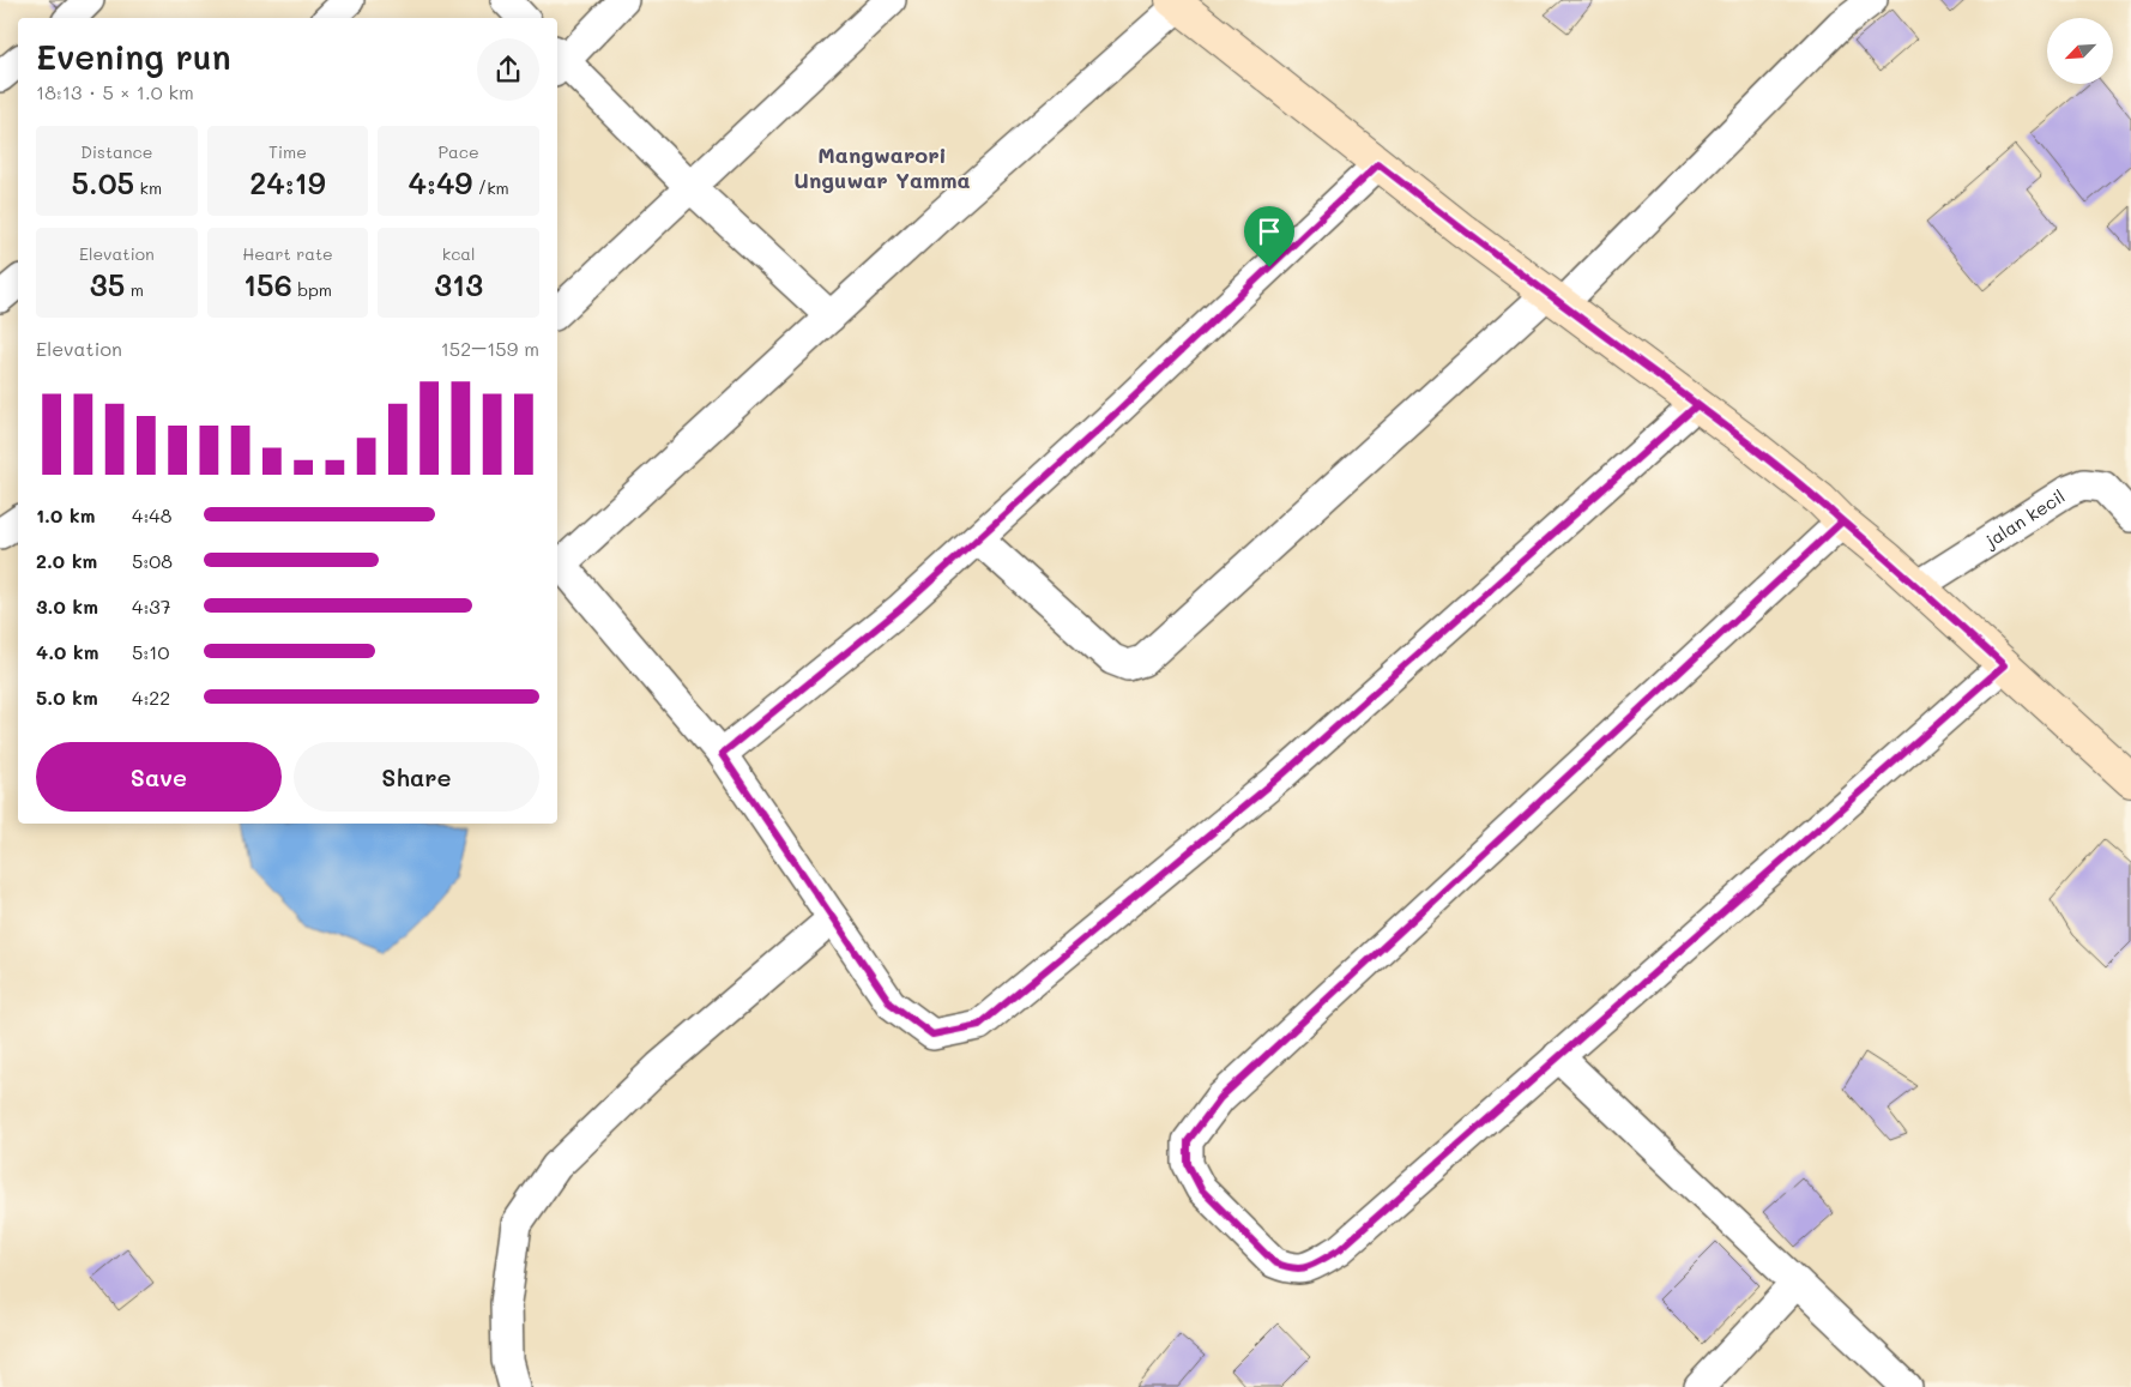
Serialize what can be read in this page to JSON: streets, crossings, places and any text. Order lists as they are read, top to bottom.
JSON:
{
  "streets": {
    "street": ["jalan kecil"]
  },
  "districts": ["Mangwarori Unguwar Yamma"],
  "north": "bottom left",
  "page": {
    "heading": ["Evening run", "18:13 · 5 × 1.0 km"],
    "stats": [
      ["Distance", "5.05 km"],
      ["Time", "24:19"],
      ["Pace", "4:49 /km"],
      ["Elevation", "35 m"],
      ["Heart rate", "156 bpm"],
      ["kcal", "313"]
    ],
    "chart": ["Elevation", "152–159 m"],
    "list": [
      {
        "name": "1.0 km",
        "note": "4:48"
      },
      {
        "name": "2.0 km",
        "note": "5:08"
      },
      {
        "name": "3.0 km",
        "note": "4:37"
      },
      {
        "name": "4.0 km",
        "note": "5:10"
      },
      {
        "name": "5.0 km",
        "note": "4:22"
      }
    ],
    "buttons": ["Save", "Share"]
  }
}
